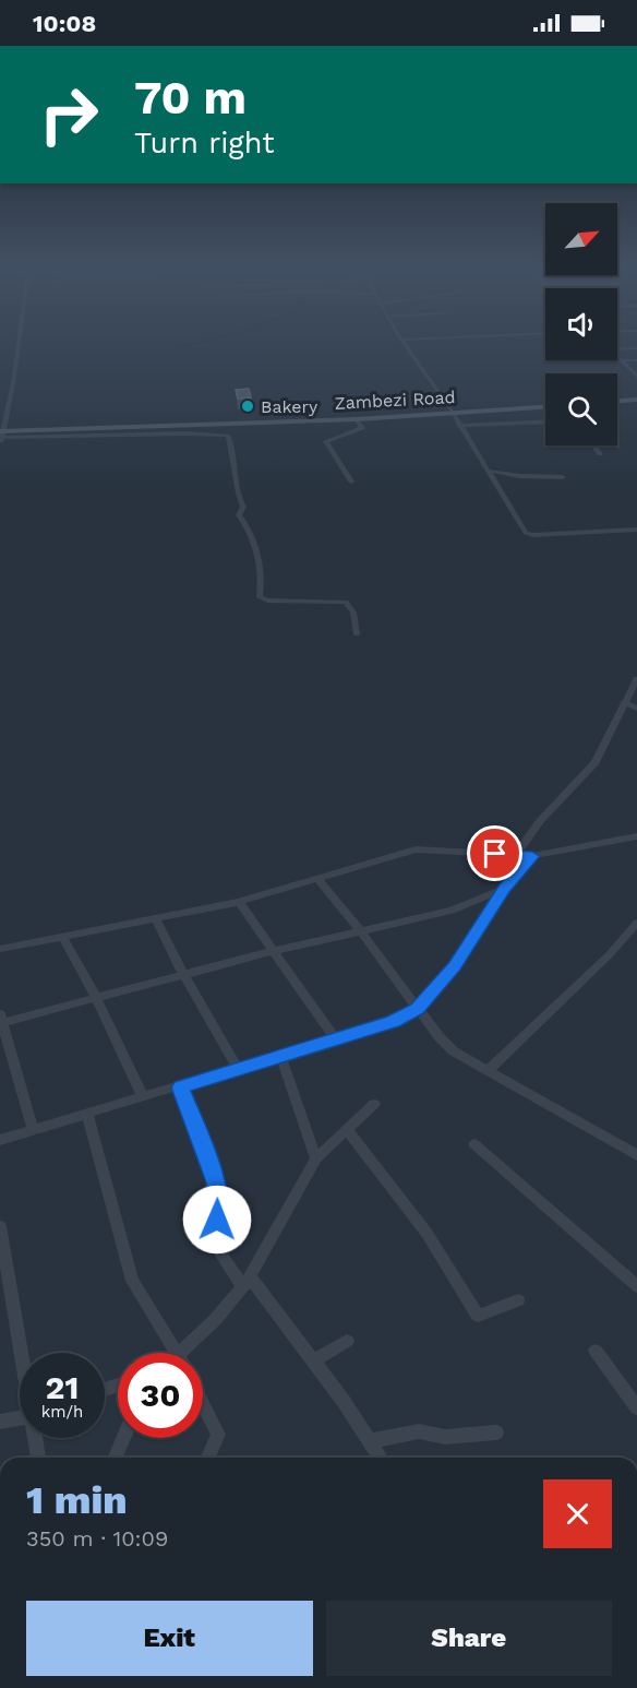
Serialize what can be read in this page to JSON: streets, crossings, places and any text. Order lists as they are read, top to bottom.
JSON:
{
  "streets": {
    "main road": ["Zambezi Road"]
  },
  "places": ["Bakery"],
  "north": "top right",
  "page": {
    "status": "10:08",
    "turn": ["70 m", "Turn right"],
    "speed": "21 km/h",
    "limit": "30",
    "heading": ["1 min", "350 m · 10:09"],
    "buttons": ["Exit", "Share"]
  }
}
